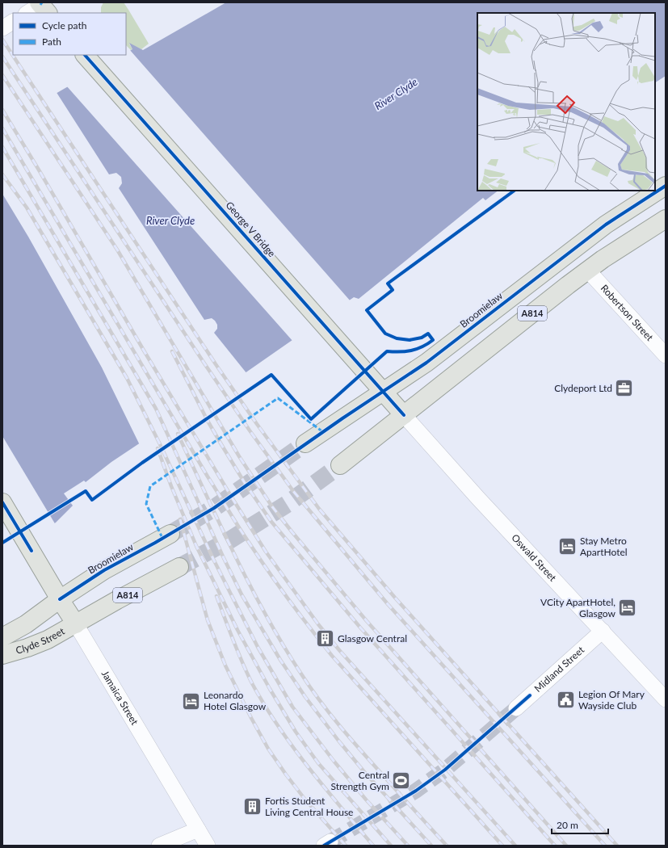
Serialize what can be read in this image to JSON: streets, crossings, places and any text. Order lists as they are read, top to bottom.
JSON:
{
  "streets": {
    "main road": [
      "George V Bridge",
      "Broomielaw",
      "A814",
      "Clyde Street",
      "Jamaica Street"
    ],
    "street": ["Robertson Street", "Oswald Street", "Midland Street"]
  },
  "crossings": [
    ["George V Bridge", "Broomielaw"],
    ["George V Bridge", "A814"],
    ["George V Bridge", "Oswald Street"],
    ["Broomielaw", "Clyde Street"],
    ["Broomielaw", "Jamaica Street"],
    ["Robertson Street", "A814"],
    ["A814", "Oswald Street"],
    ["A814", "Clyde Street"],
    ["A814", "Jamaica Street"],
    ["Oswald Street", "Midland Street"],
    ["Clyde Street", "Jamaica Street"]
  ],
  "water": ["River Clyde"],
  "places": {
    "office": ["Clydeport Ltd"],
    "hotel": ["Stay Metro ApartHotel", "VCity ApartHotel, Glasgow", "Leonardo Hotel Glasgow"],
    "building": ["Glasgow Central", "Fortis Student Living Central House"],
    "public building": ["Legion Of Mary Wayside Club"],
    "sports": ["Central Strength Gym"]
  },
  "legend": ["Cycle path", "Path"],
  "scale_bar": "20 m"
}
